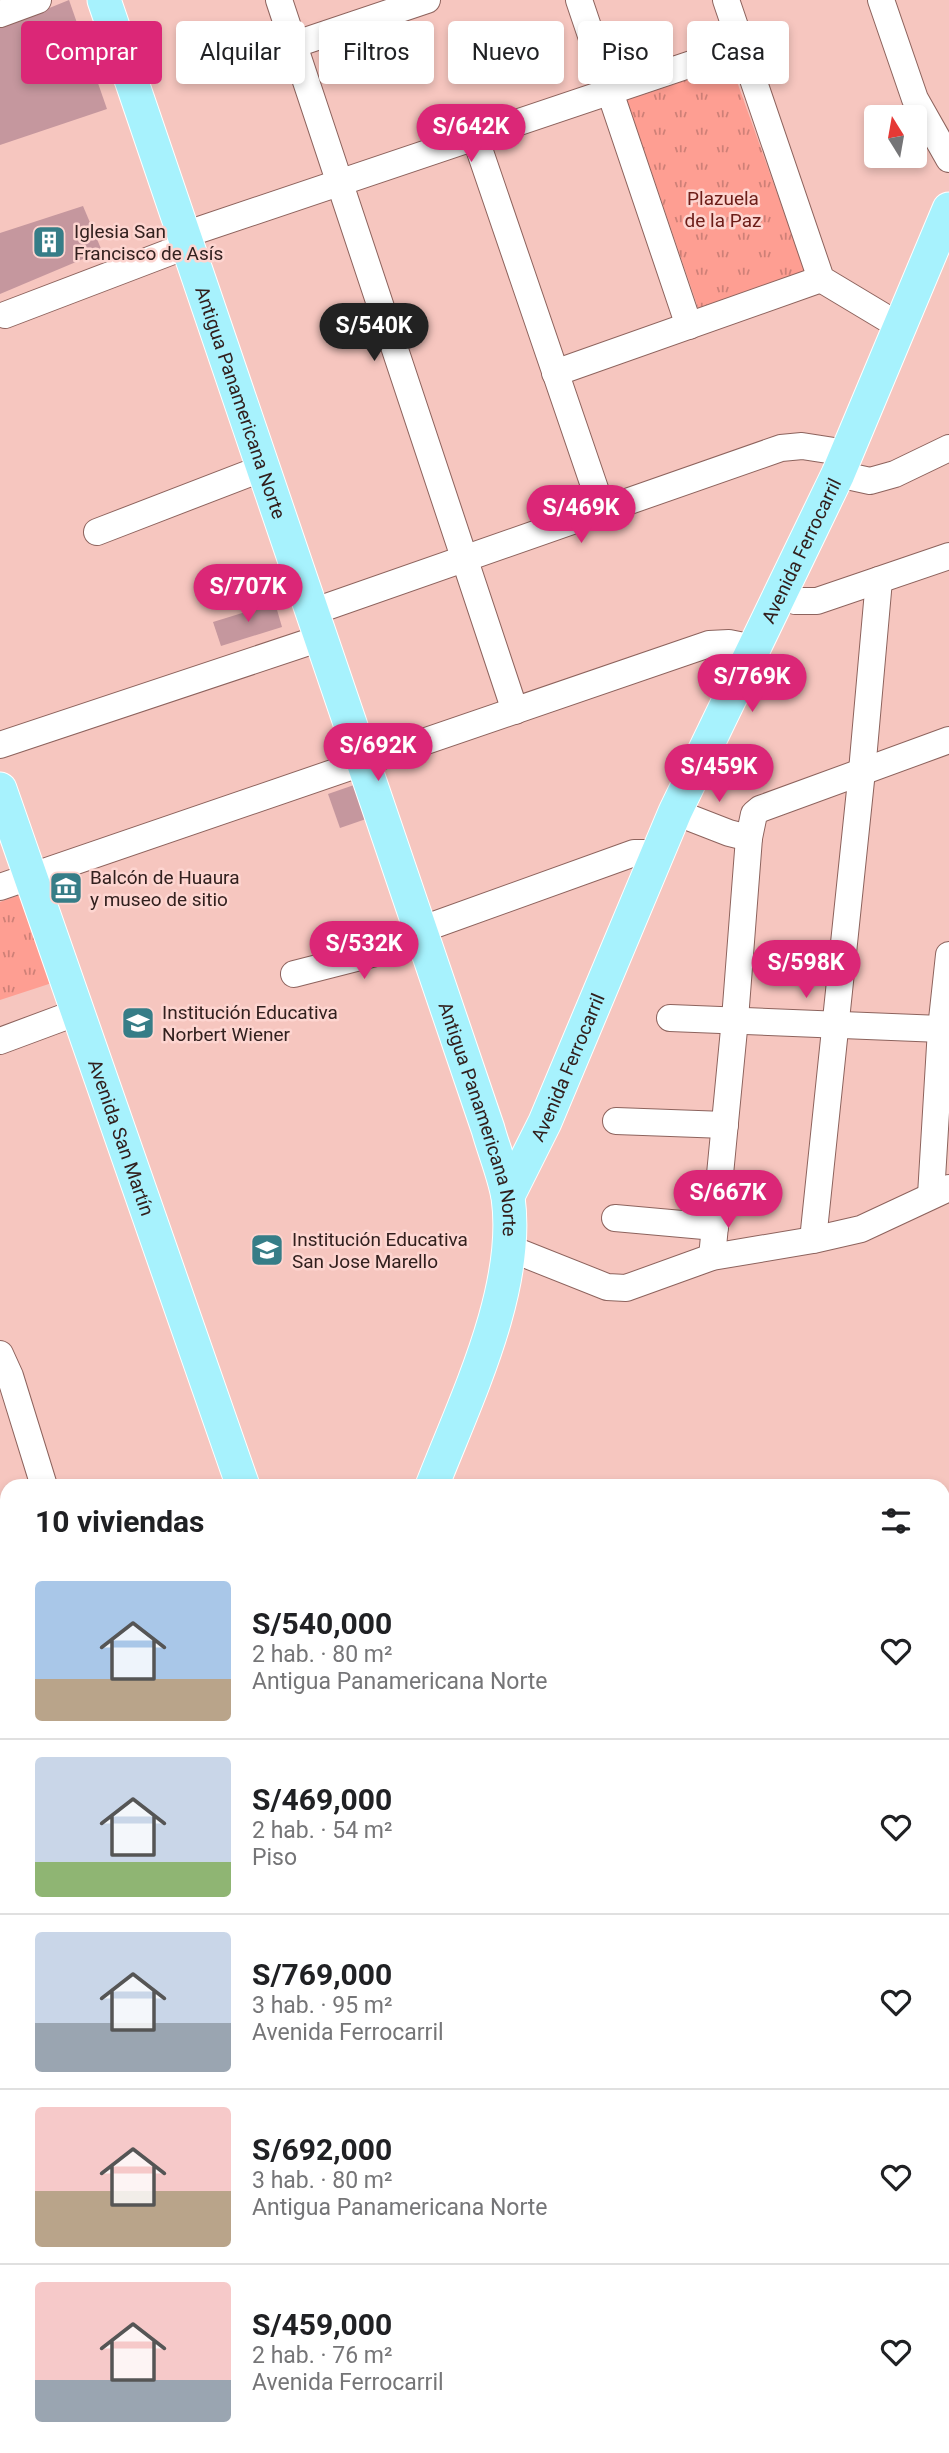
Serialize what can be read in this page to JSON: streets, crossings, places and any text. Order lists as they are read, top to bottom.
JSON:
{
  "streets": {
    "main road": ["Antigua Panamericana Norte", "Avenida Ferrocarril", "Avenida San Martín"]
  },
  "crossings": [
    ["Antigua Panamericana Norte", "Avenida Ferrocarril"]
  ],
  "parks": ["Plazuela de la Paz"],
  "places": {
    "building": ["Iglesia San Francisco de Asís"],
    "museum": ["Balcón de Huaura y museo de sitio"],
    "school or university": ["Institución Educativa Norbert Wiener", "Institución Educativa San Jose Marello"]
  },
  "north": "top",
  "page": {
    "chip": [
      "Comprar",
      "Alquilar",
      "Filtros",
      "Nuevo",
      "Piso",
      "Casa"
    ],
    "price": [
      "S/642K",
      "S/540K",
      "S/469K",
      "S/707K",
      "S/769K",
      "S/692K",
      "S/459K",
      "S/532K",
      "S/598K",
      "S/667K"
    ],
    "heading": "10 viviendas",
    "list": [
      {
        "name": "S/540,000",
        "note": "2 hab. · 80 m² · Antigua Panamericana Norte"
      },
      {
        "name": "S/469,000",
        "note": "2 hab. · 54 m² · Piso"
      },
      {
        "name": "S/769,000",
        "note": "3 hab. · 95 m² · Avenida Ferrocarril"
      },
      {
        "name": "S/692,000",
        "note": "3 hab. · 80 m² · Antigua Panamericana Norte"
      },
      {
        "name": "S/459,000",
        "note": "2 hab. · 76 m² · Avenida Ferrocarril"
      }
    ]
  }
}
